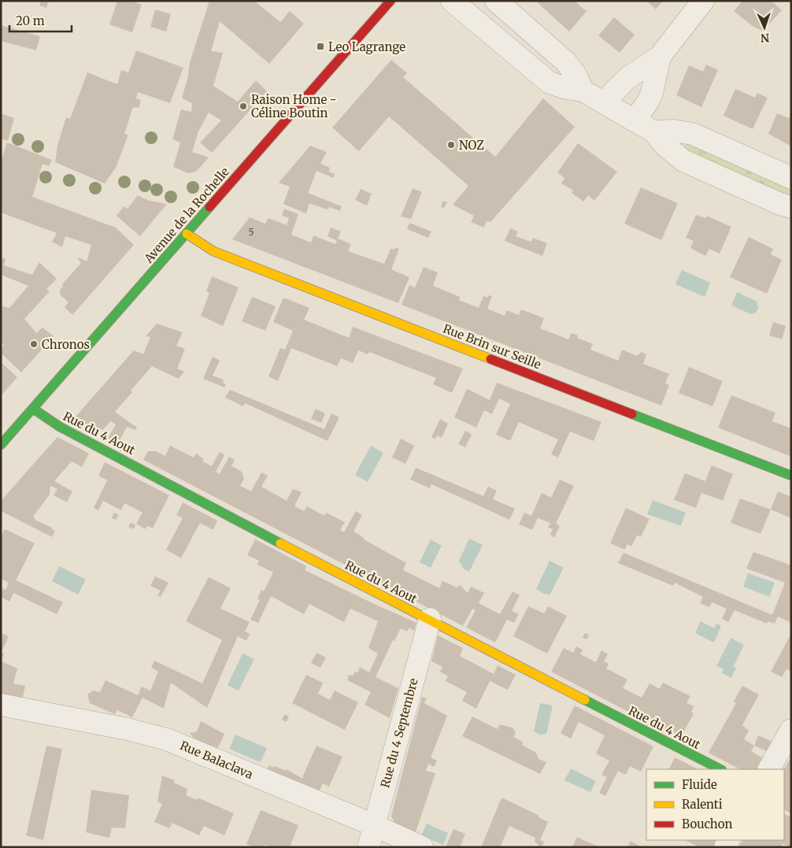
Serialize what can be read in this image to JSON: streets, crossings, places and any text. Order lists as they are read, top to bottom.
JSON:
{
  "streets": {
    "street": [
      "Avenue de la Rochelle",
      "Rue Brin sur Seille",
      "Rue du 4 Aout",
      "Rue du 4 Septembre",
      "Rue Balaclava"
    ]
  },
  "crossings": [
    ["Avenue de la Rochelle", "Rue Brin sur Seille"],
    ["Avenue de la Rochelle", "Rue du 4 Aout"],
    ["Rue du 4 Aout", "Rue du 4 Septembre"],
    ["Rue du 4 Septembre", "Rue Balaclava"]
  ],
  "places": {
    "transit": ["Leo Lagrange"],
    "other": ["Raison Home - Céline Boutin", "NOZ", "Chronos"]
  },
  "house_numbers": ["5"],
  "legend": ["Fluide", "Ralenti", "Bouchon"],
  "scale_bar": "20 m",
  "north": "bottom"
}
